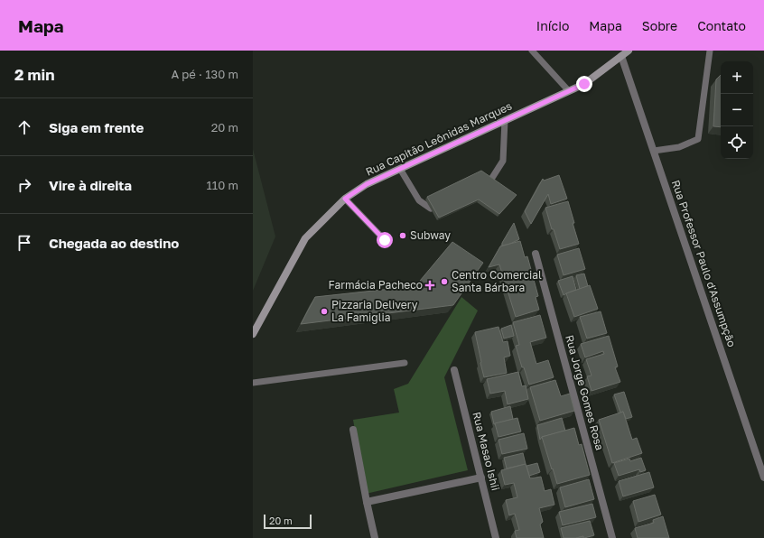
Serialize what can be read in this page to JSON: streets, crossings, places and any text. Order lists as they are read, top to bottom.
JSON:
{
  "streets": {
    "main road": ["Rua Capitão Leônidas Marques"],
    "street": ["Rua Professor Paulo d'Assumpção", "Rua Jorge Gomes Rosa", "Rua Masao Ishii"]
  },
  "crossings": [
    ["Rua Capitão Leônidas Marques", "Rua Professor Paulo d'Assumpção"]
  ],
  "places": {
    "other": ["Subway", "Centro Comercial Santa Bárbara", "Pizzaria Delivery La Famiglia"],
    "health": ["Farmácia Pacheco"]
  },
  "scale_bar": "20 m",
  "page": {
    "header": "Mapa",
    "nav": [
      "Início",
      "Mapa",
      "Sobre",
      "Contato"
    ],
    "heading": ["2 min", "A pé · 130 m"],
    "map_buttons": ["+", "−"],
    "list": [
      ["Siga em frente", "20 m"],
      ["Vire à direita", "110 m"],
      "Chegada ao destino"
    ],
    "scale": "20 m"
  }
}
